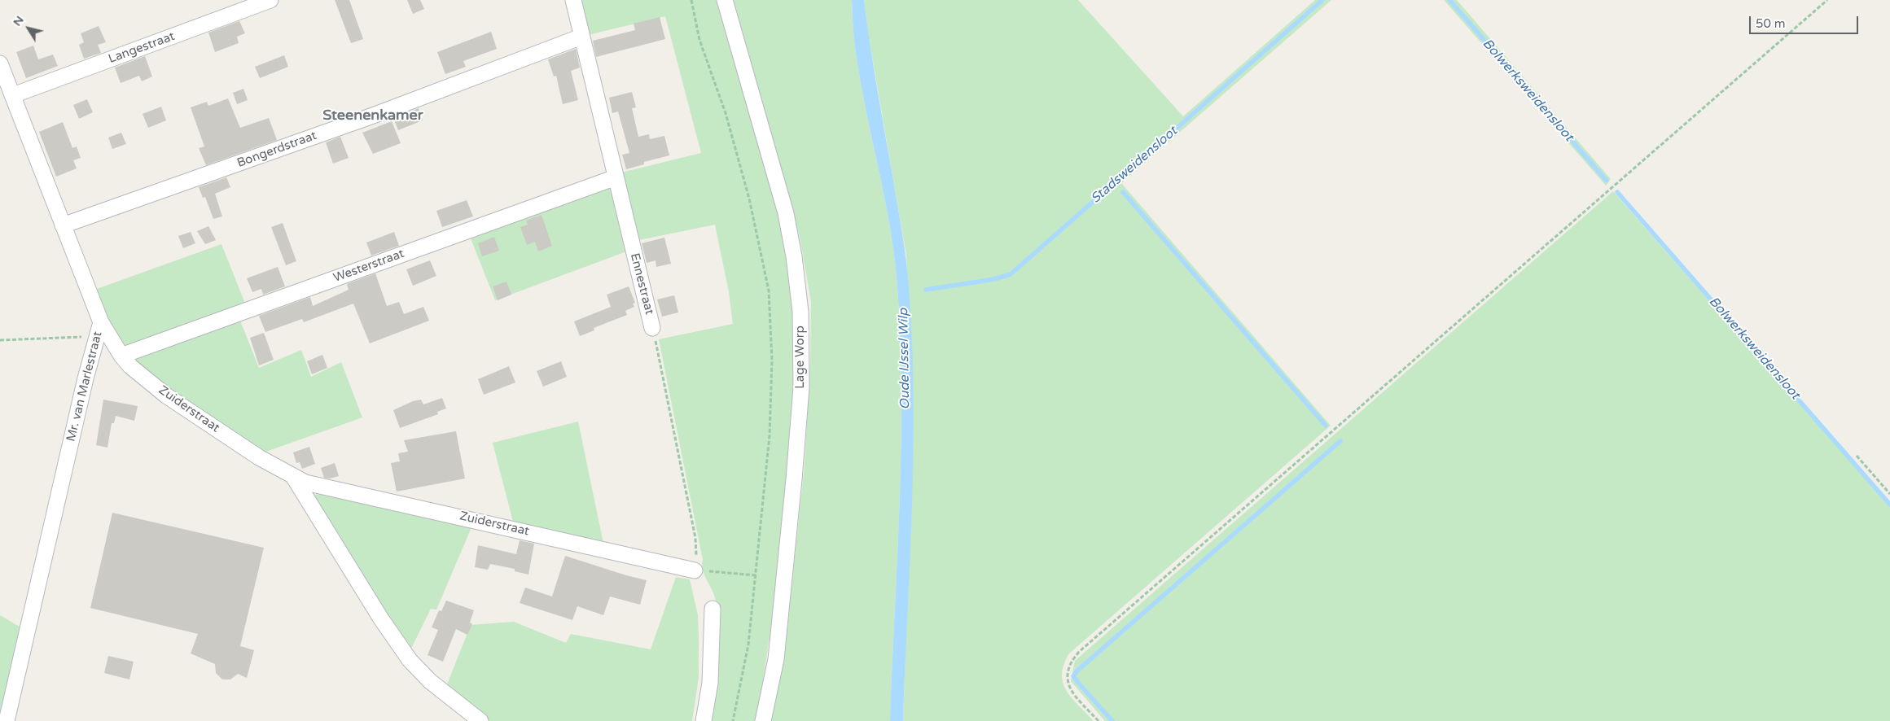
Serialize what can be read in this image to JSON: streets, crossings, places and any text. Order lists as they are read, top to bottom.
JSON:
{
  "streets": {
    "street": [
      "Langestraat",
      "Bongerdstraat",
      "Westerstraat",
      "Ennestraat",
      "Lage Worp",
      "Mr. van Marlestraat",
      "Zuiderstraat"
    ]
  },
  "crossings": [
    ["Langestraat", "Mr. van Marlestraat"],
    ["Bongerdstraat", "Ennestraat"],
    ["Bongerdstraat", "Mr. van Marlestraat"],
    ["Westerstraat", "Ennestraat"],
    ["Westerstraat", "Zuiderstraat"],
    ["Ennestraat", "Zuiderstraat"],
    ["Mr. van Marlestraat", "Zuiderstraat"]
  ],
  "districts": ["Steenenkamer"],
  "water": ["Bolwerksweidensloot", "Stadsweidensloot", "Oude IJssel Wilp"],
  "scale_bar": "50 m",
  "north": "top left"
}
